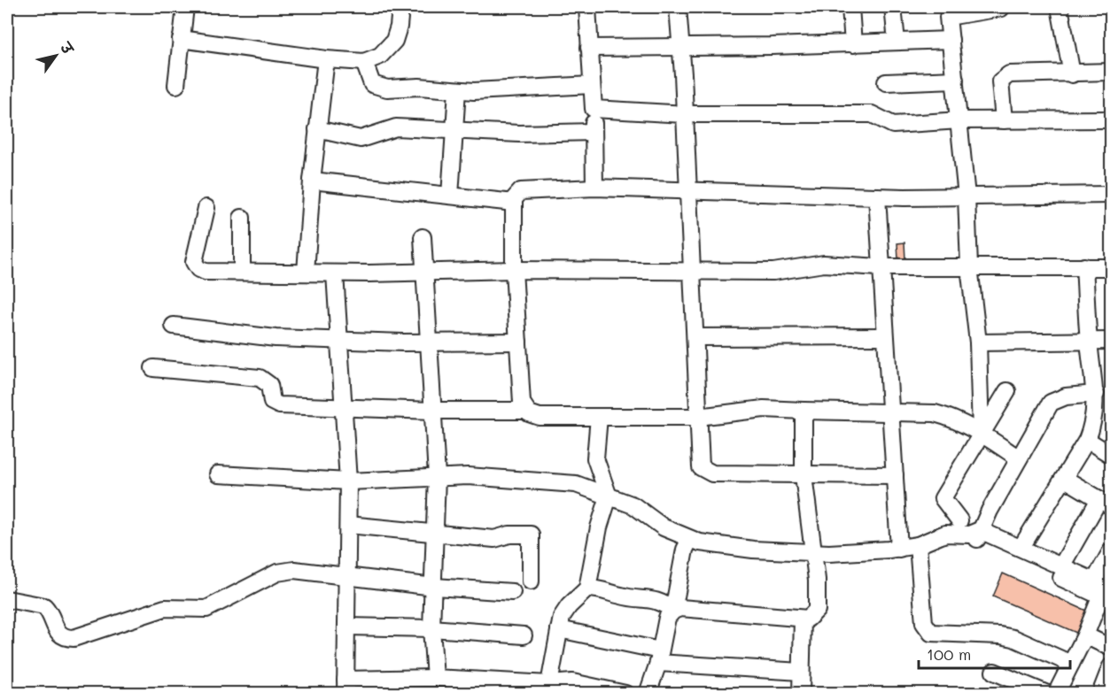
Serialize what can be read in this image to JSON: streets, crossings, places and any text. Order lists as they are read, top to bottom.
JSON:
{
  "scale_bar": "100 m",
  "north": "top right"
}
